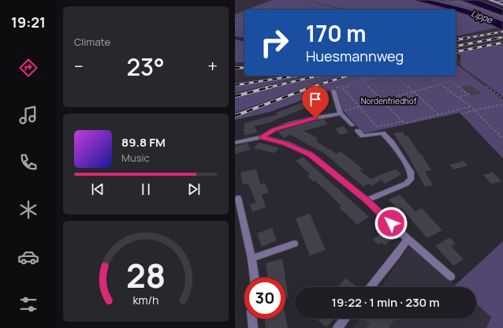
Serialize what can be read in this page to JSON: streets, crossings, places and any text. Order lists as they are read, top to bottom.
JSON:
{
  "water": ["Lippe"],
  "parks": ["Nordenfriedhof"],
  "page": {
    "tabs": "19:21",
    "tile": "Climate",
    "turn": ["170 m", "Huesmannweg"],
    "heat": ["−", "23°", "+"],
    "song": ["89.8 FM", "Music"],
    "limit": "30",
    "trip": "19:22 · 1 min · 230 m",
    "gauge": ["28", "km/h"]
  }
}
